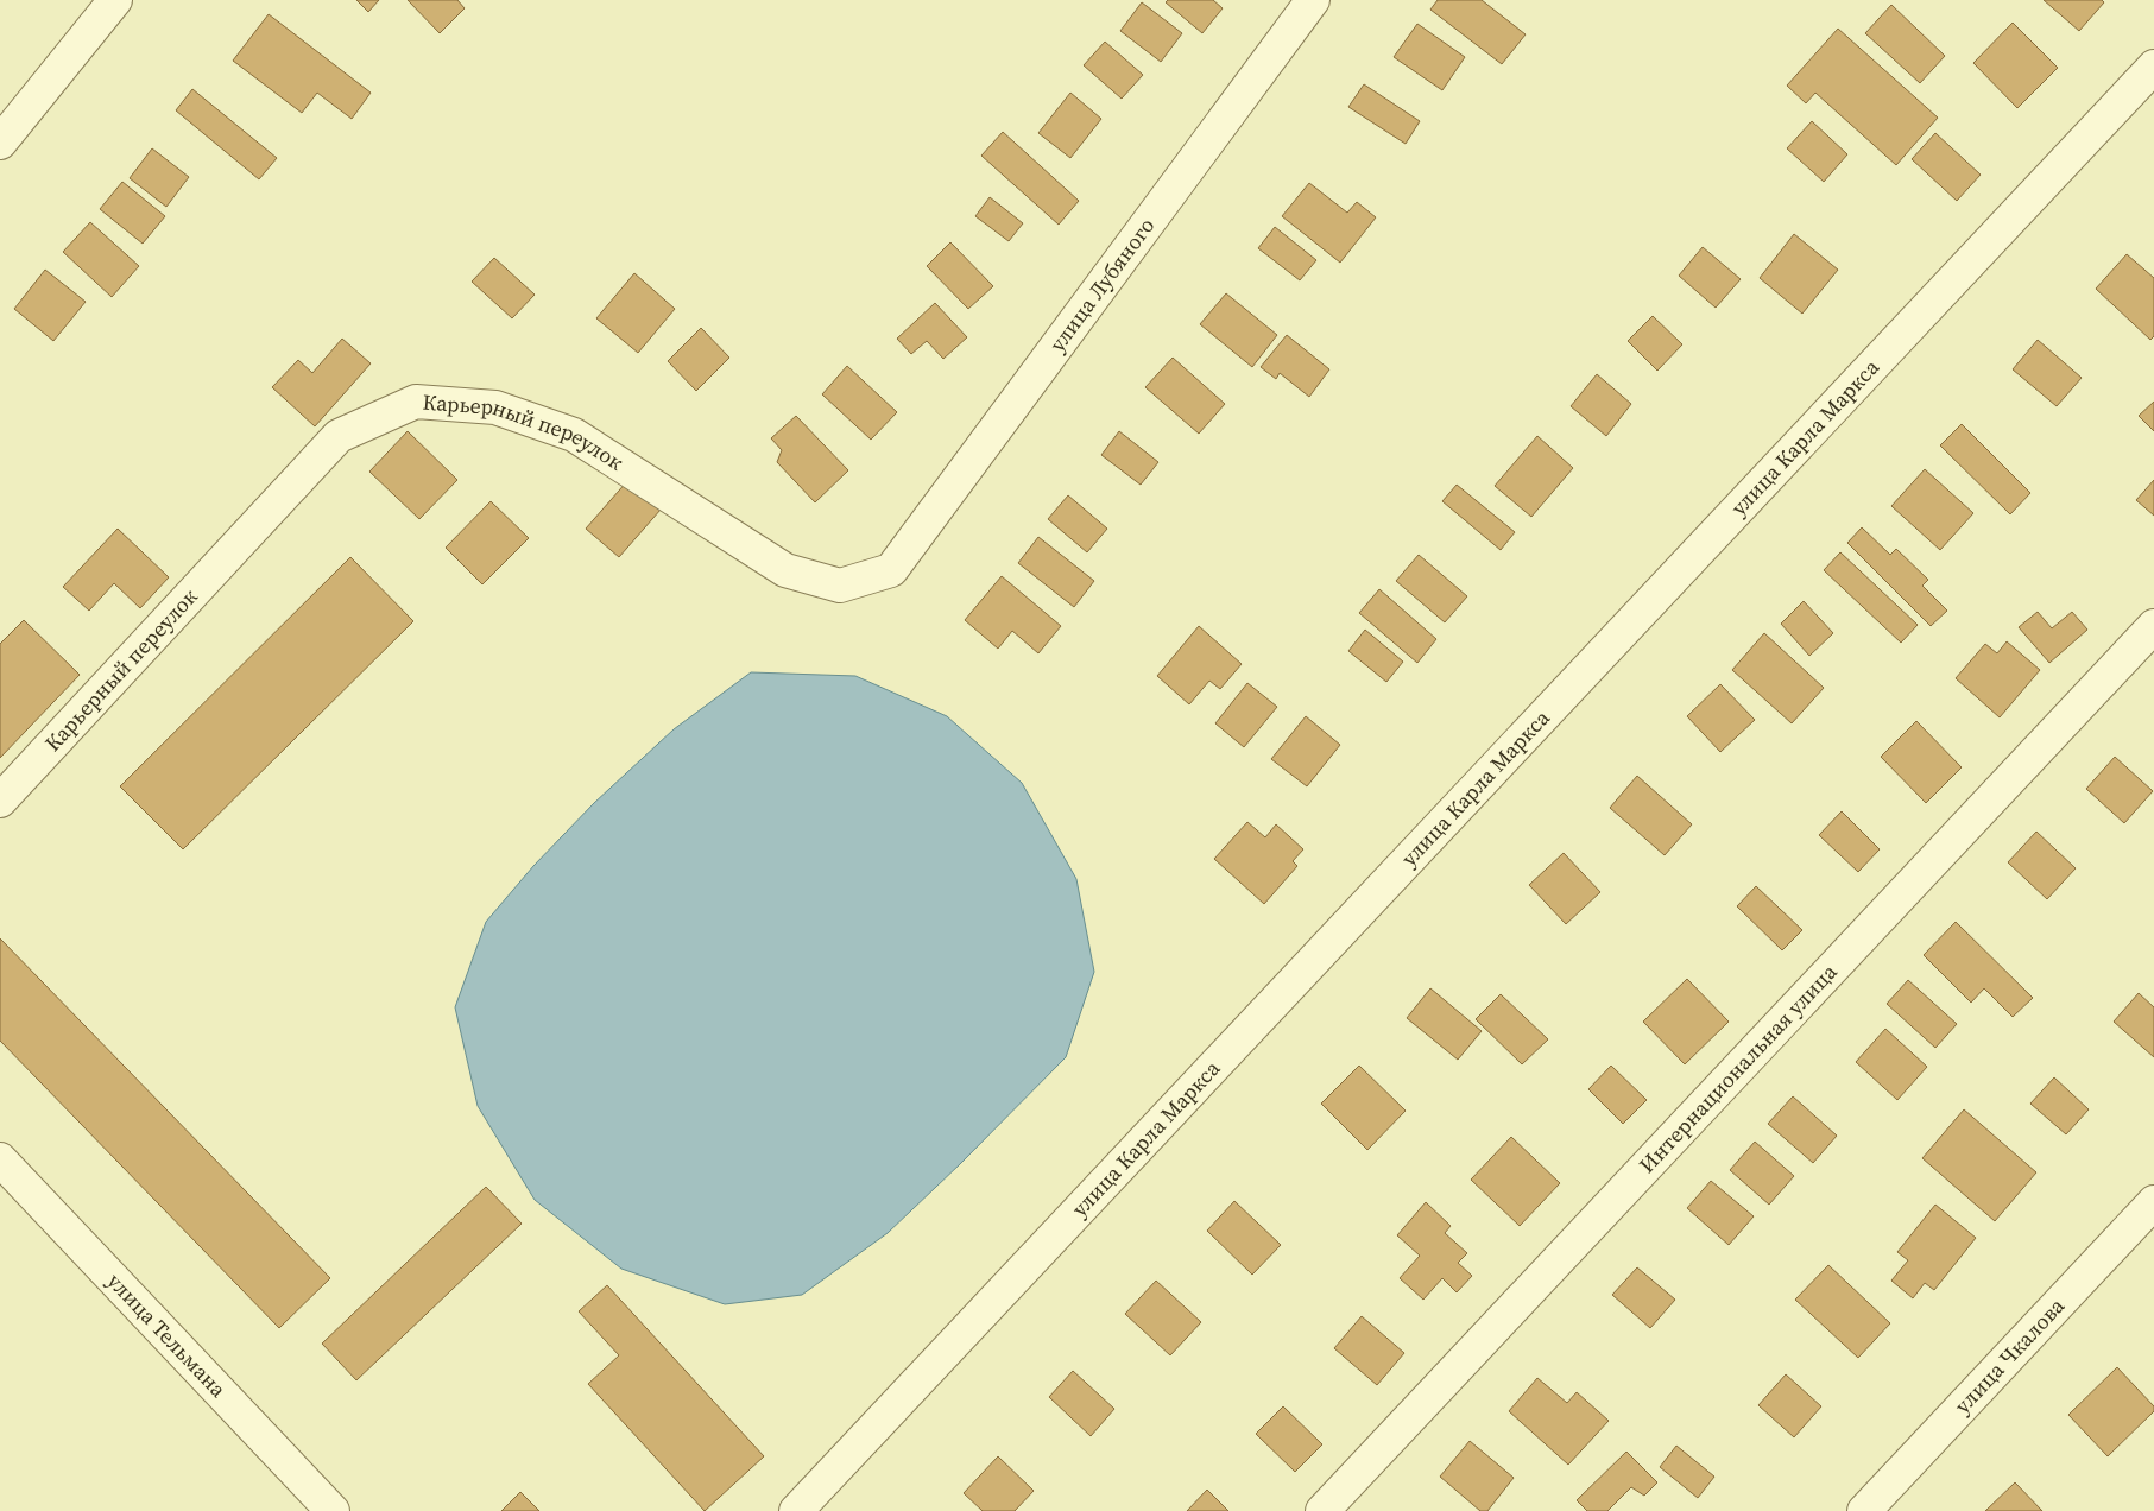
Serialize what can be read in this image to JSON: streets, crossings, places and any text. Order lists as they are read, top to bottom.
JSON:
{
  "streets": {
    "street": [
      "улица Лубяного",
      "Карьерный переулок",
      "улица Карла Маркса",
      "Интернациональная улица",
      "улица Тельмана",
      "улица Чкалова"
    ]
  },
  "crossings": [
    ["улица Лубяного", "Карьерный переулок"]
  ]
}
